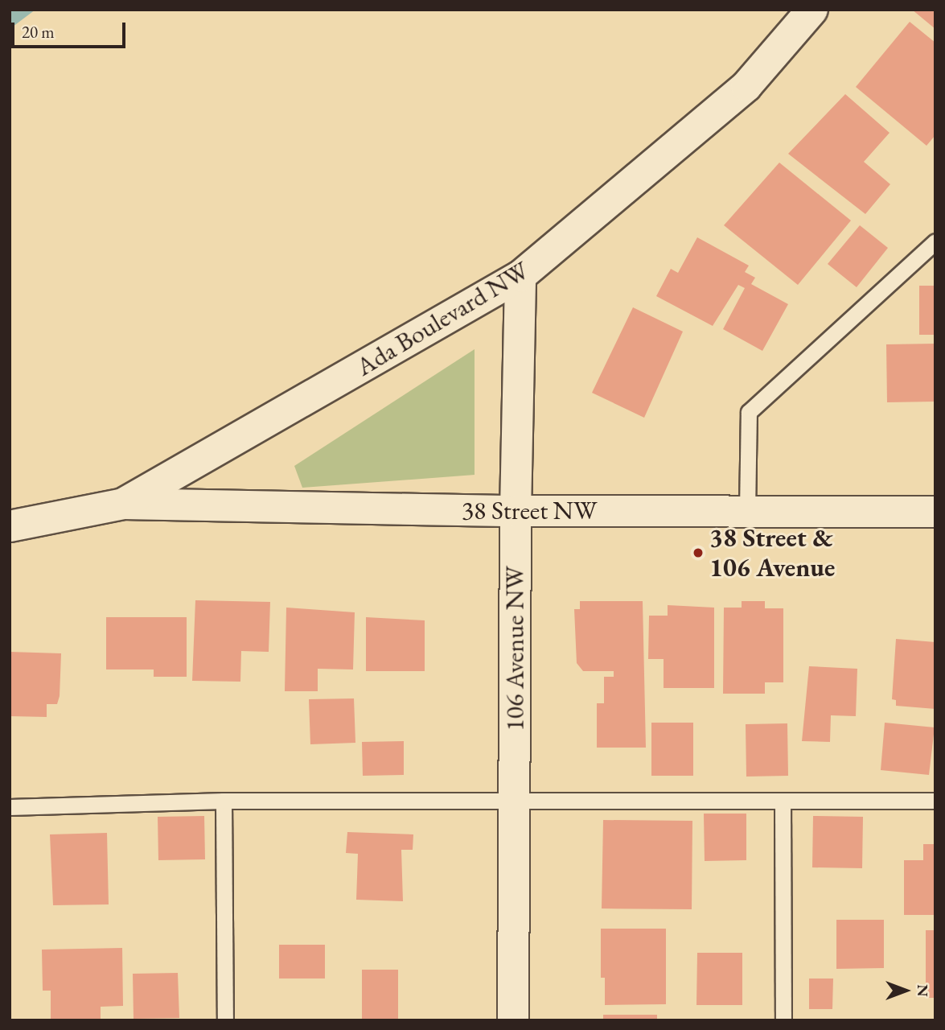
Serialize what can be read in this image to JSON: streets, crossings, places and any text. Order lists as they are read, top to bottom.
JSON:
{
  "streets": {
    "street": ["Ada Boulevard NW", "38 Street NW", "106 Avenue NW"]
  },
  "crossings": [
    ["Ada Boulevard NW", "38 Street NW"],
    ["Ada Boulevard NW", "106 Avenue NW"],
    ["38 Street NW", "106 Avenue NW"]
  ],
  "places": ["38 Street & 106 Avenue"],
  "scale_bar": "20 m",
  "north": "right"
}
